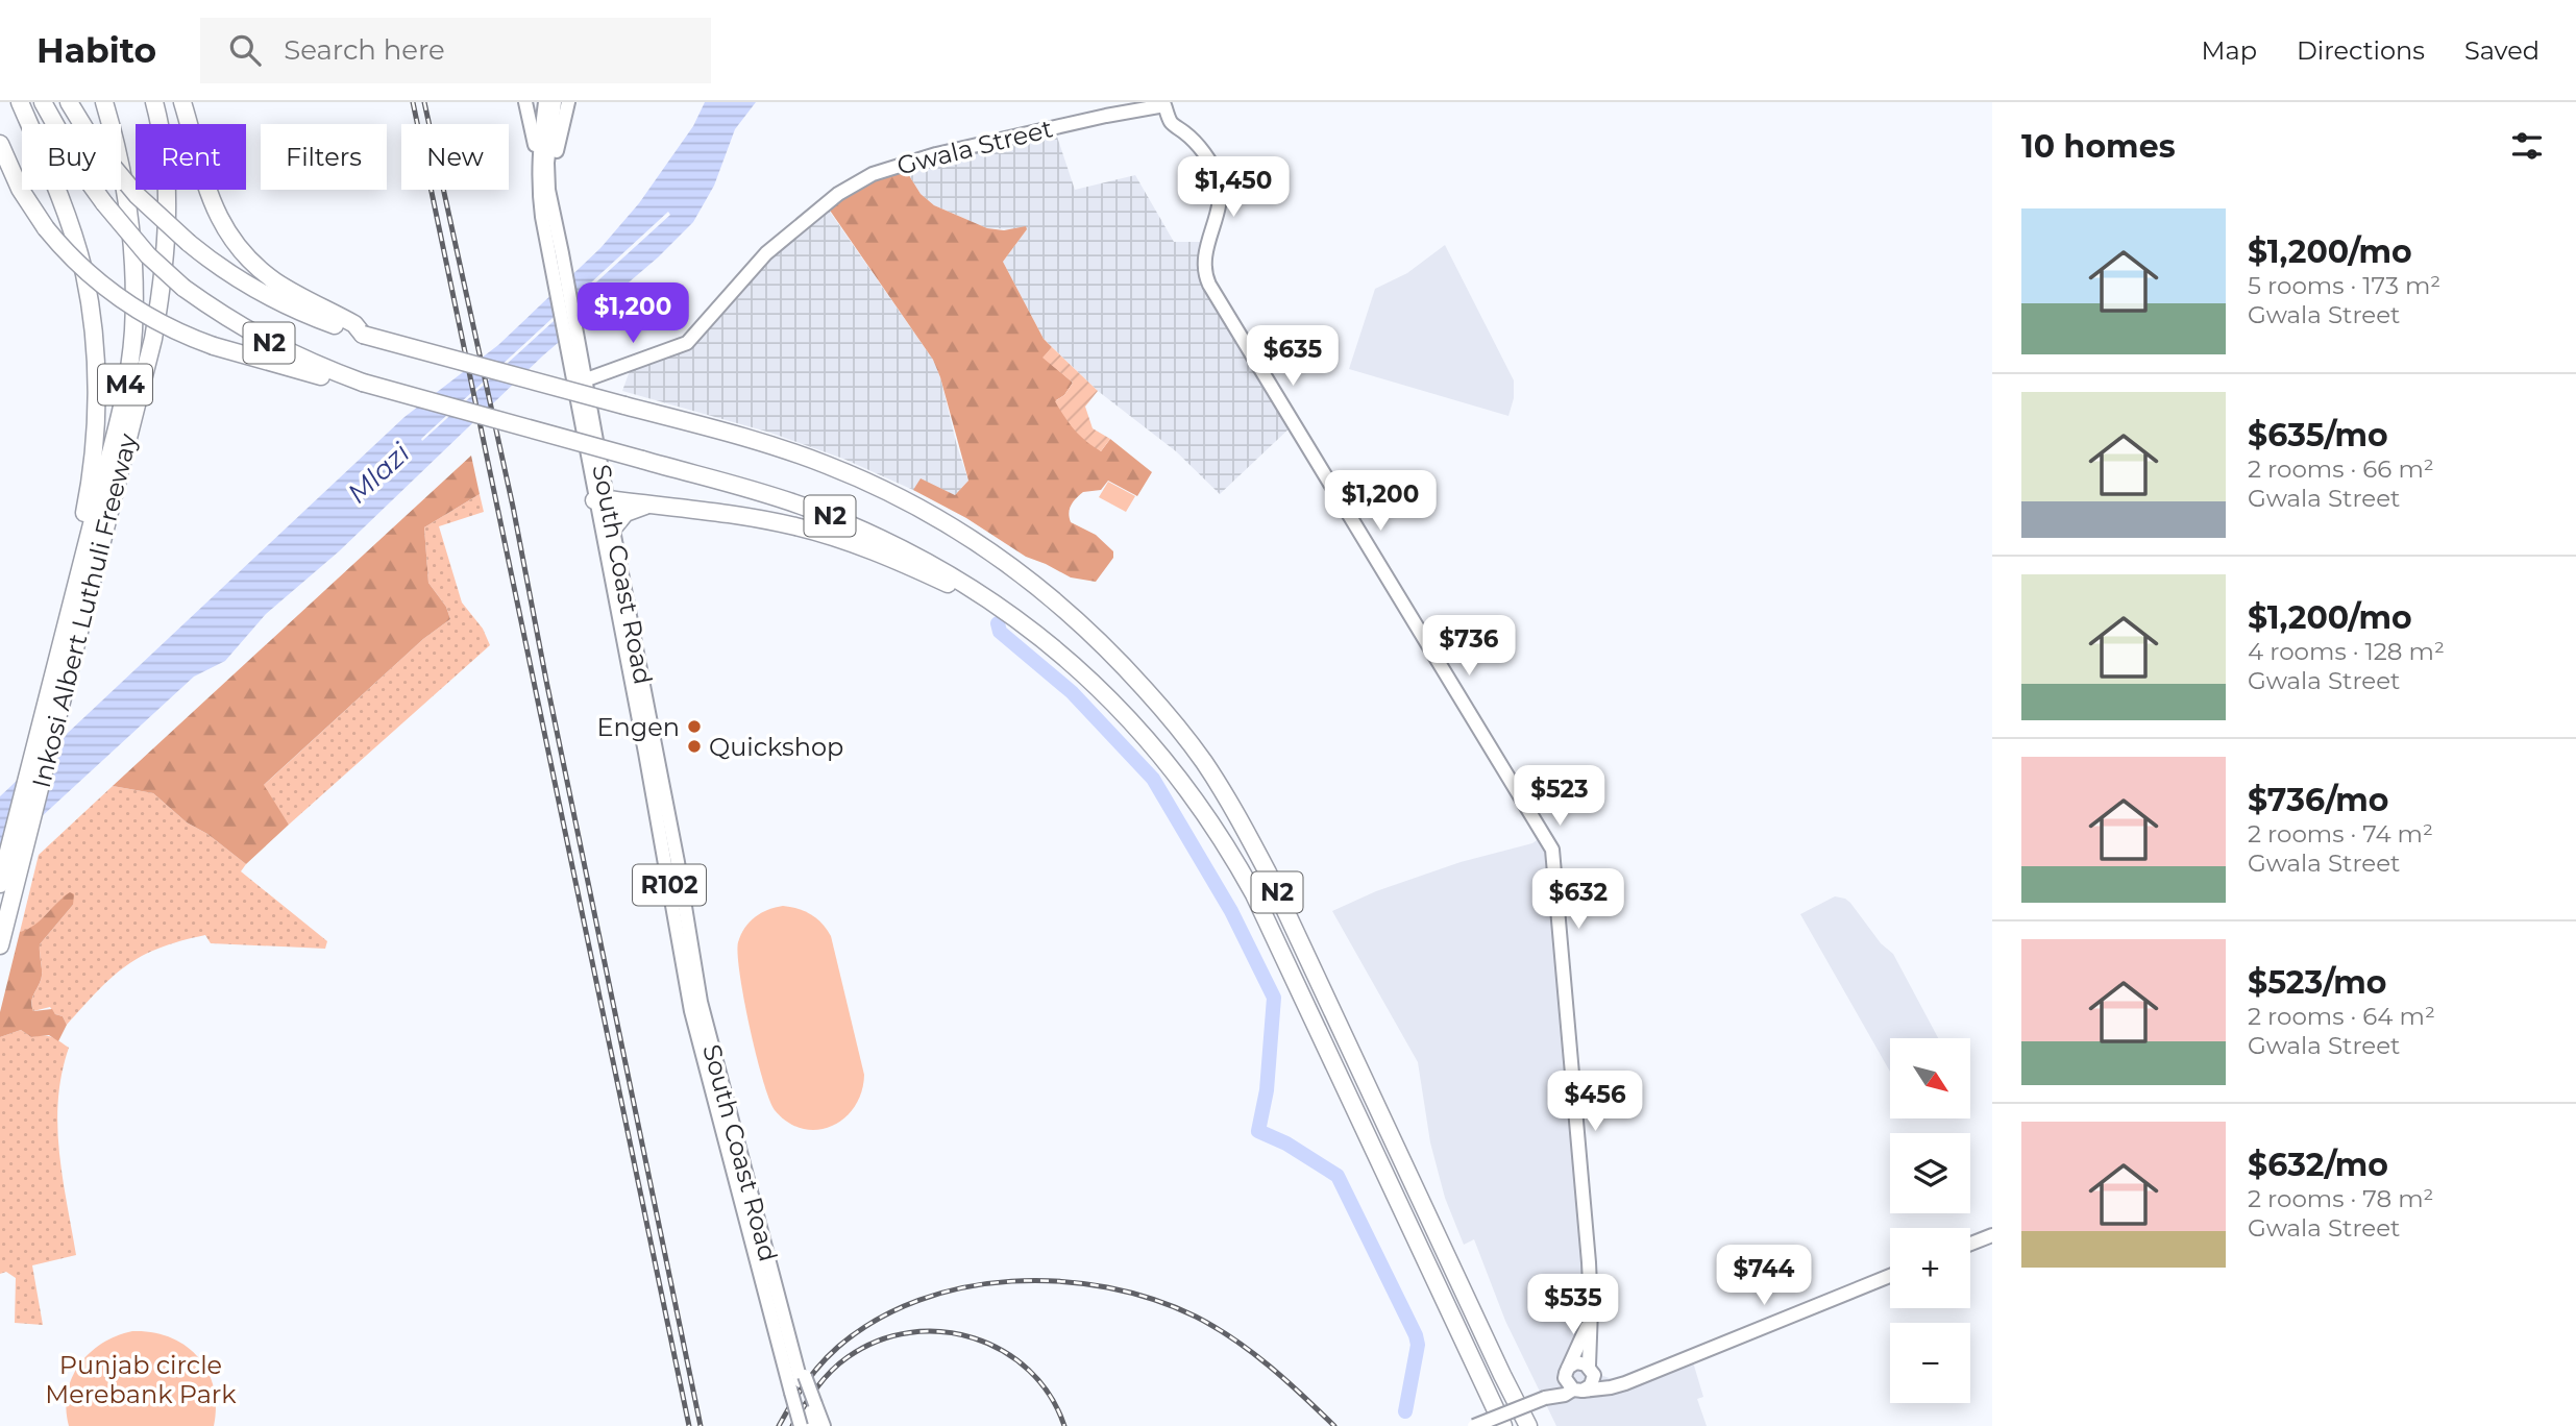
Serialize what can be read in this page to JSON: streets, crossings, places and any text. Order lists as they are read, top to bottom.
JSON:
{
  "streets": {
    "highway": ["N2", "M4", "Inkosi Albert Luthuli Freeway"],
    "main road": ["Gwala Street", "South Coast Road", "R102"]
  },
  "crossings": [
    ["Gwala Street", "South Coast Road"]
  ],
  "water": ["Mlazi"],
  "parks": ["Punjab circle Merebank Park"],
  "places": ["Engen", "Quickshop"],
  "north": "bottom right",
  "page": {
    "header": "Habito",
    "search": "Search here",
    "nav": ["Map", "Directions", "Saved"],
    "heading": "10 homes",
    "chip": [
      "Buy",
      "Rent",
      "Filters",
      "New"
    ],
    "price": [
      "$1,450",
      "$1,200",
      "$635",
      "$1,200",
      "$736",
      "$523",
      "$632",
      "$456",
      "$744",
      "$535"
    ],
    "list": [
      {
        "name": "$1,200/mo",
        "note": "5 rooms · 173 m² · Gwala Street"
      },
      {
        "name": "$635/mo",
        "note": "2 rooms · 66 m² · Gwala Street"
      },
      {
        "name": "$1,200/mo",
        "note": "4 rooms · 128 m² · Gwala Street"
      },
      {
        "name": "$736/mo",
        "note": "2 rooms · 74 m² · Gwala Street"
      },
      {
        "name": "$523/mo",
        "note": "2 rooms · 64 m² · Gwala Street"
      },
      {
        "name": "$632/mo",
        "note": "2 rooms · 78 m² · Gwala Street"
      }
    ],
    "map_buttons": ["+", "−"]
  }
}
